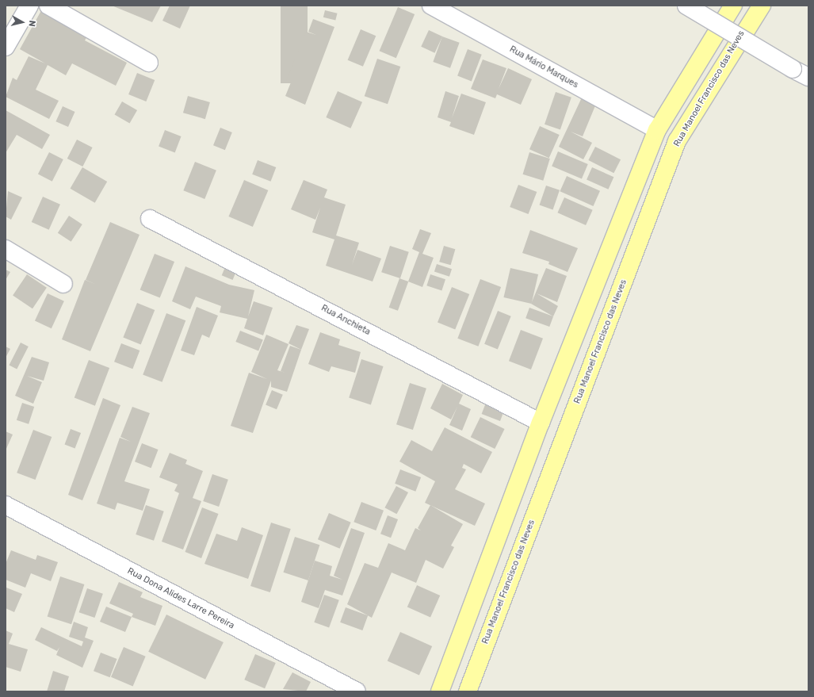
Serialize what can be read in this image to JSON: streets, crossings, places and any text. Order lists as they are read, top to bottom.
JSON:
{
  "streets": {
    "main road": ["Rua Manoel Francisco das Neves"],
    "street": ["Rua Mário Marques", "Rua Anchieta", "Rua Dona Alides Larre Pereira"]
  },
  "north": "right"
}
